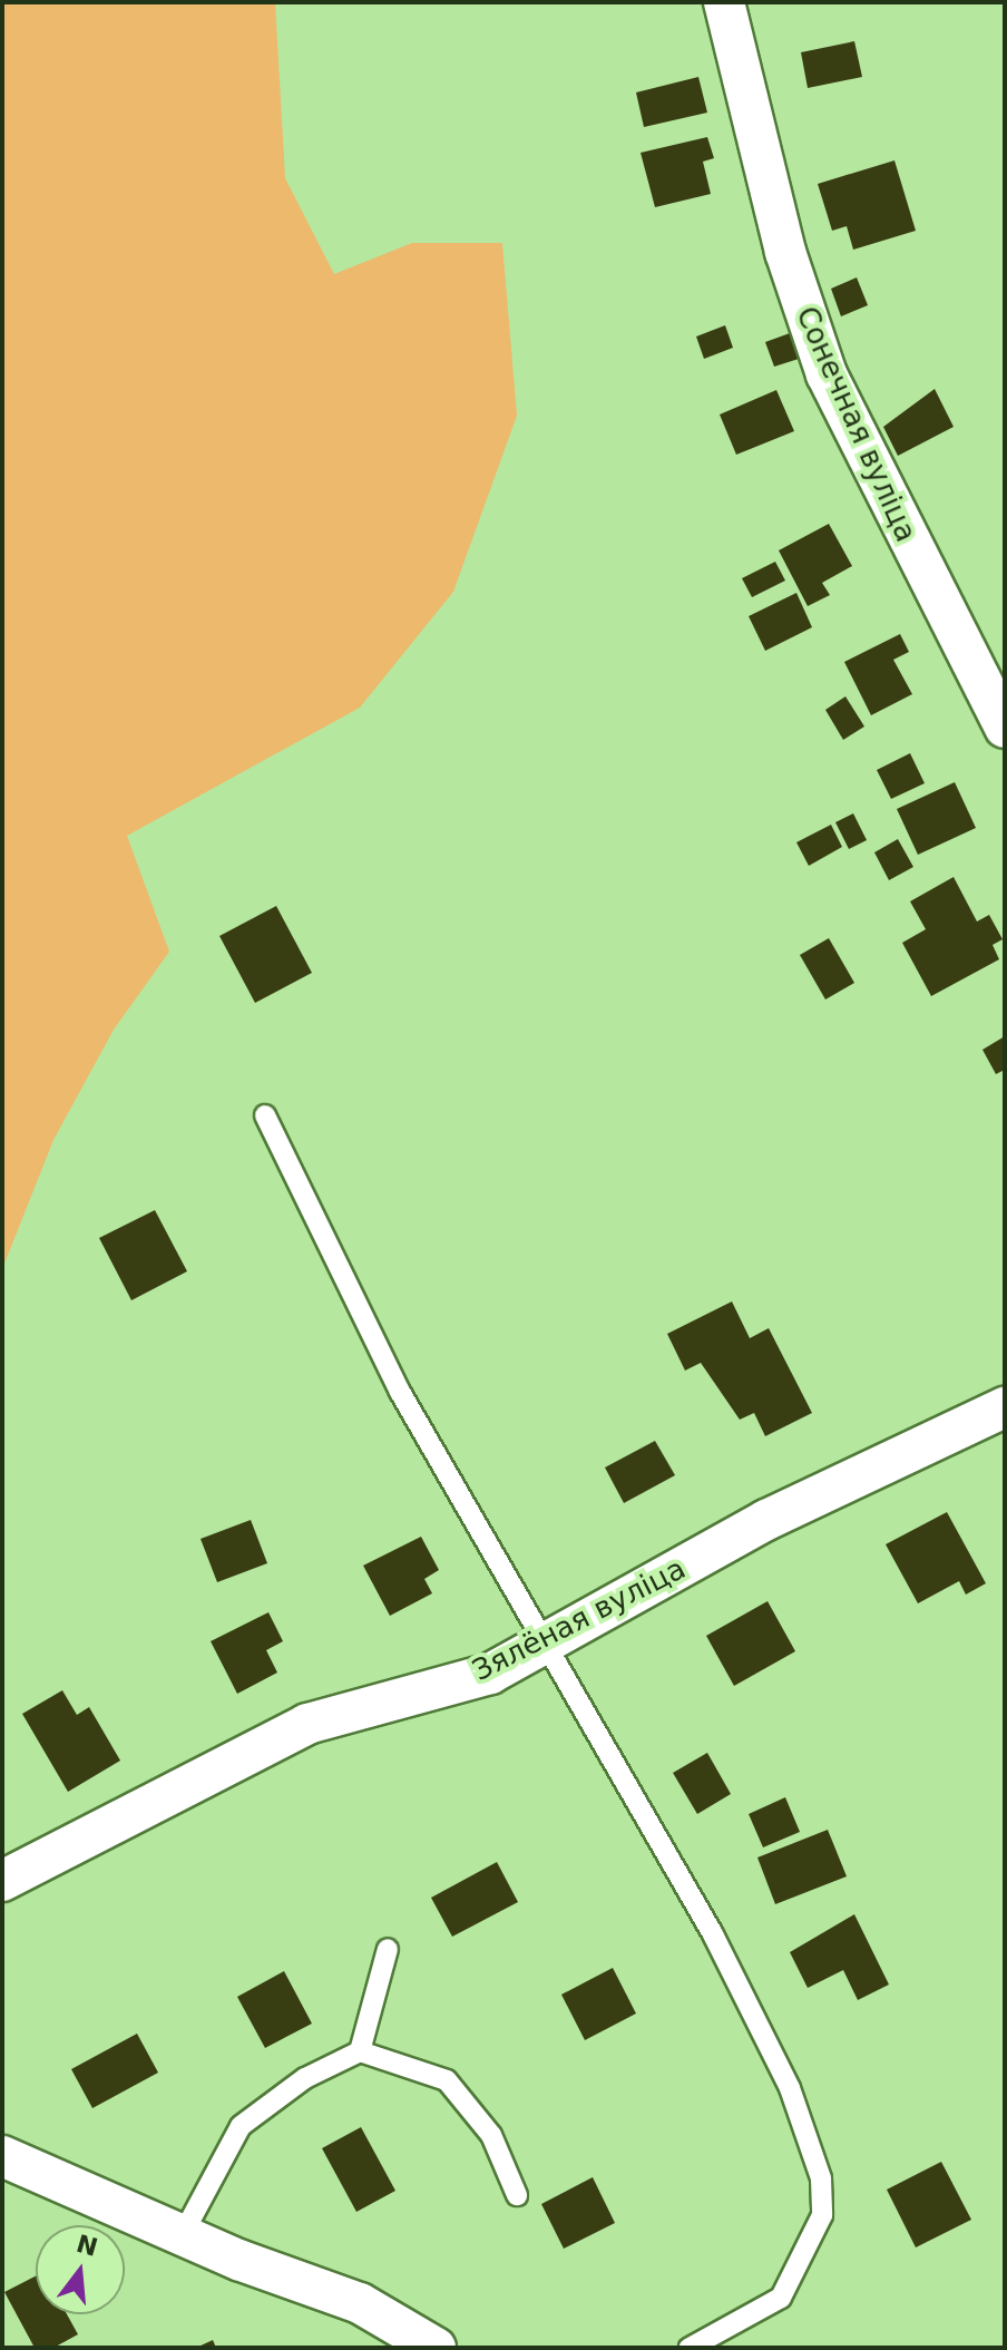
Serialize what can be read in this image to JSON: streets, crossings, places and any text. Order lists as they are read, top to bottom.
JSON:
{
  "streets": {
    "street": ["Сонечная вуліца", "Зялёная вуліца"]
  },
  "north": "top"
}
